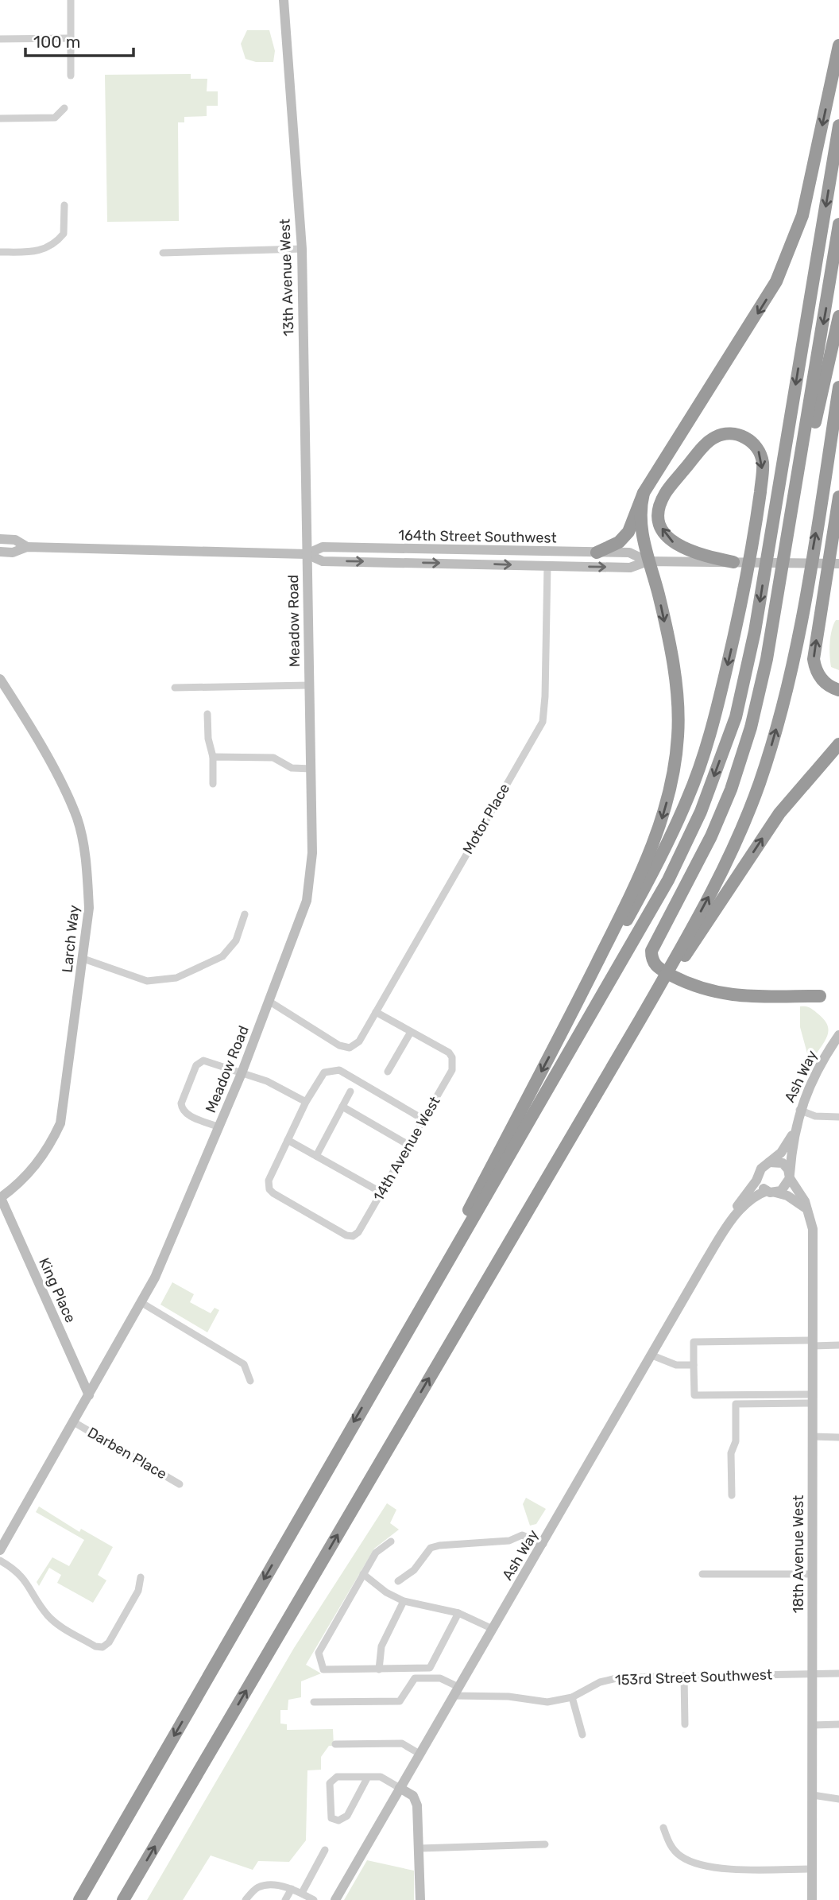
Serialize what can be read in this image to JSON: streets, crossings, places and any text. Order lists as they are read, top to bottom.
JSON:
{
  "streets": {
    "street": [
      "13th Avenue West",
      "164th Street Southwest",
      "Meadow Road",
      "Motor Place",
      "Larch Way",
      "Ash Way",
      "14th Avenue West",
      "King Place",
      "Darben Place",
      "18th Avenue West",
      "153rd Street Southwest"
    ]
  },
  "crossings": [
    ["13th Avenue West", "164th Street Southwest"],
    ["13th Avenue West", "Meadow Road"],
    ["164th Street Southwest", "Meadow Road"],
    ["164th Street Southwest", "Motor Place"],
    ["Meadow Road", "Motor Place"],
    ["Meadow Road", "King Place"],
    ["Meadow Road", "Darben Place"],
    ["Larch Way", "King Place"],
    ["Ash Way", "18th Avenue West"],
    ["Ash Way", "153rd Street Southwest"],
    ["18th Avenue West", "153rd Street Southwest"]
  ],
  "scale_bar": "100 m"
}
